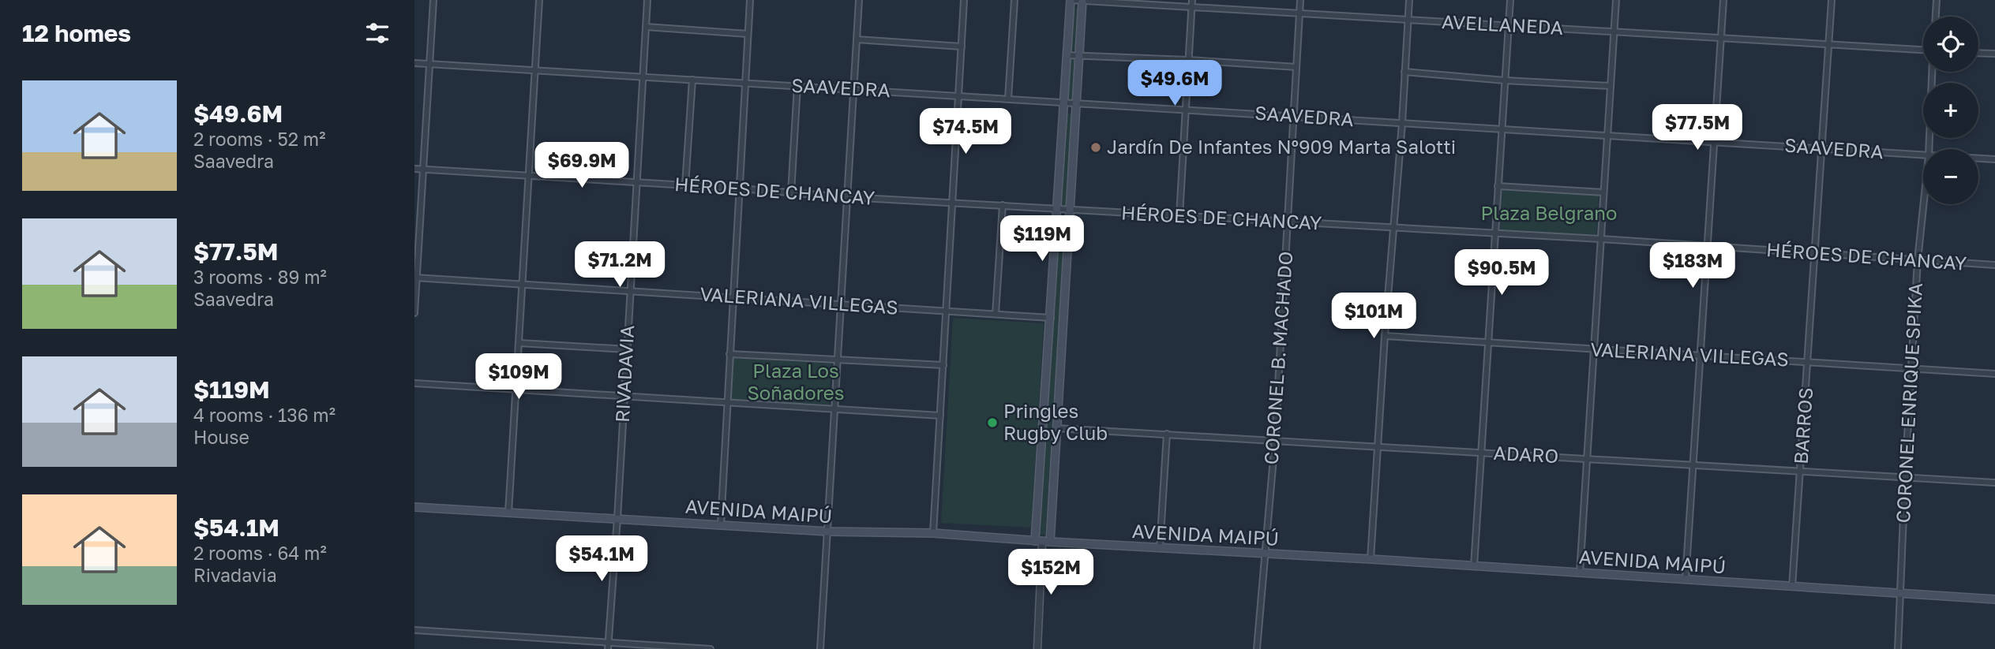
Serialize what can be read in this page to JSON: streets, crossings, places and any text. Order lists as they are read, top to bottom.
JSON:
{
  "streets": {
    "main road": ["AVENIDA MAIPÚ"],
    "street": [
      "AVELLANEDA",
      "SAAVEDRA",
      "HÉROES DE CHANCAY",
      "VALERIANA VILLEGAS",
      "CORONEL B. MACHADO",
      "RIVADAVIA",
      "CORONEL ENRIQUE SPIKA",
      "BARROS",
      "ADARO"
    ]
  },
  "crossings": [
    ["AVELLANEDA", "CORONEL B. MACHADO"],
    ["AVELLANEDA", "BARROS"],
    ["SAAVEDRA", "CORONEL B. MACHADO"],
    ["SAAVEDRA", "RIVADAVIA"],
    ["SAAVEDRA", "BARROS"],
    ["HÉROES DE CHANCAY", "CORONEL B. MACHADO"],
    ["HÉROES DE CHANCAY", "RIVADAVIA"],
    ["HÉROES DE CHANCAY", "CORONEL ENRIQUE SPIKA"],
    ["HÉROES DE CHANCAY", "BARROS"],
    ["VALERIANA VILLEGAS", "RIVADAVIA"],
    ["VALERIANA VILLEGAS", "CORONEL ENRIQUE SPIKA"],
    ["VALERIANA VILLEGAS", "BARROS"],
    ["CORONEL B. MACHADO", "ADARO"],
    ["CORONEL B. MACHADO", "AVENIDA MAIPÚ"],
    ["RIVADAVIA", "AVENIDA MAIPÚ"],
    ["CORONEL ENRIQUE SPIKA", "ADARO"],
    ["CORONEL ENRIQUE SPIKA", "AVENIDA MAIPÚ"],
    ["BARROS", "ADARO"],
    ["BARROS", "AVENIDA MAIPÚ"]
  ],
  "parks": ["Plaza Belgrano", "Plaza Los Soñadores"],
  "places": ["Jardín De Infantes Nº909 Marta Salotti", "Pringles Rugby Club"],
  "page": {
    "heading": "12 homes",
    "map_buttons": ["+", "−"],
    "price": [
      "$49.6M",
      "$77.5M",
      "$74.5M",
      "$69.9M",
      "$119M",
      "$71.2M",
      "$183M",
      "$90.5M",
      "$101M",
      "$109M",
      "$54.1M",
      "$152M"
    ],
    "list": [
      {
        "name": "$49.6M",
        "note": "2 rooms · 52 m² · Saavedra"
      },
      {
        "name": "$77.5M",
        "note": "3 rooms · 89 m² · Saavedra"
      },
      {
        "name": "$119M",
        "note": "4 rooms · 136 m² · House"
      },
      {
        "name": "$54.1M",
        "note": "2 rooms · 64 m² · Rivadavia"
      }
    ]
  }
}
